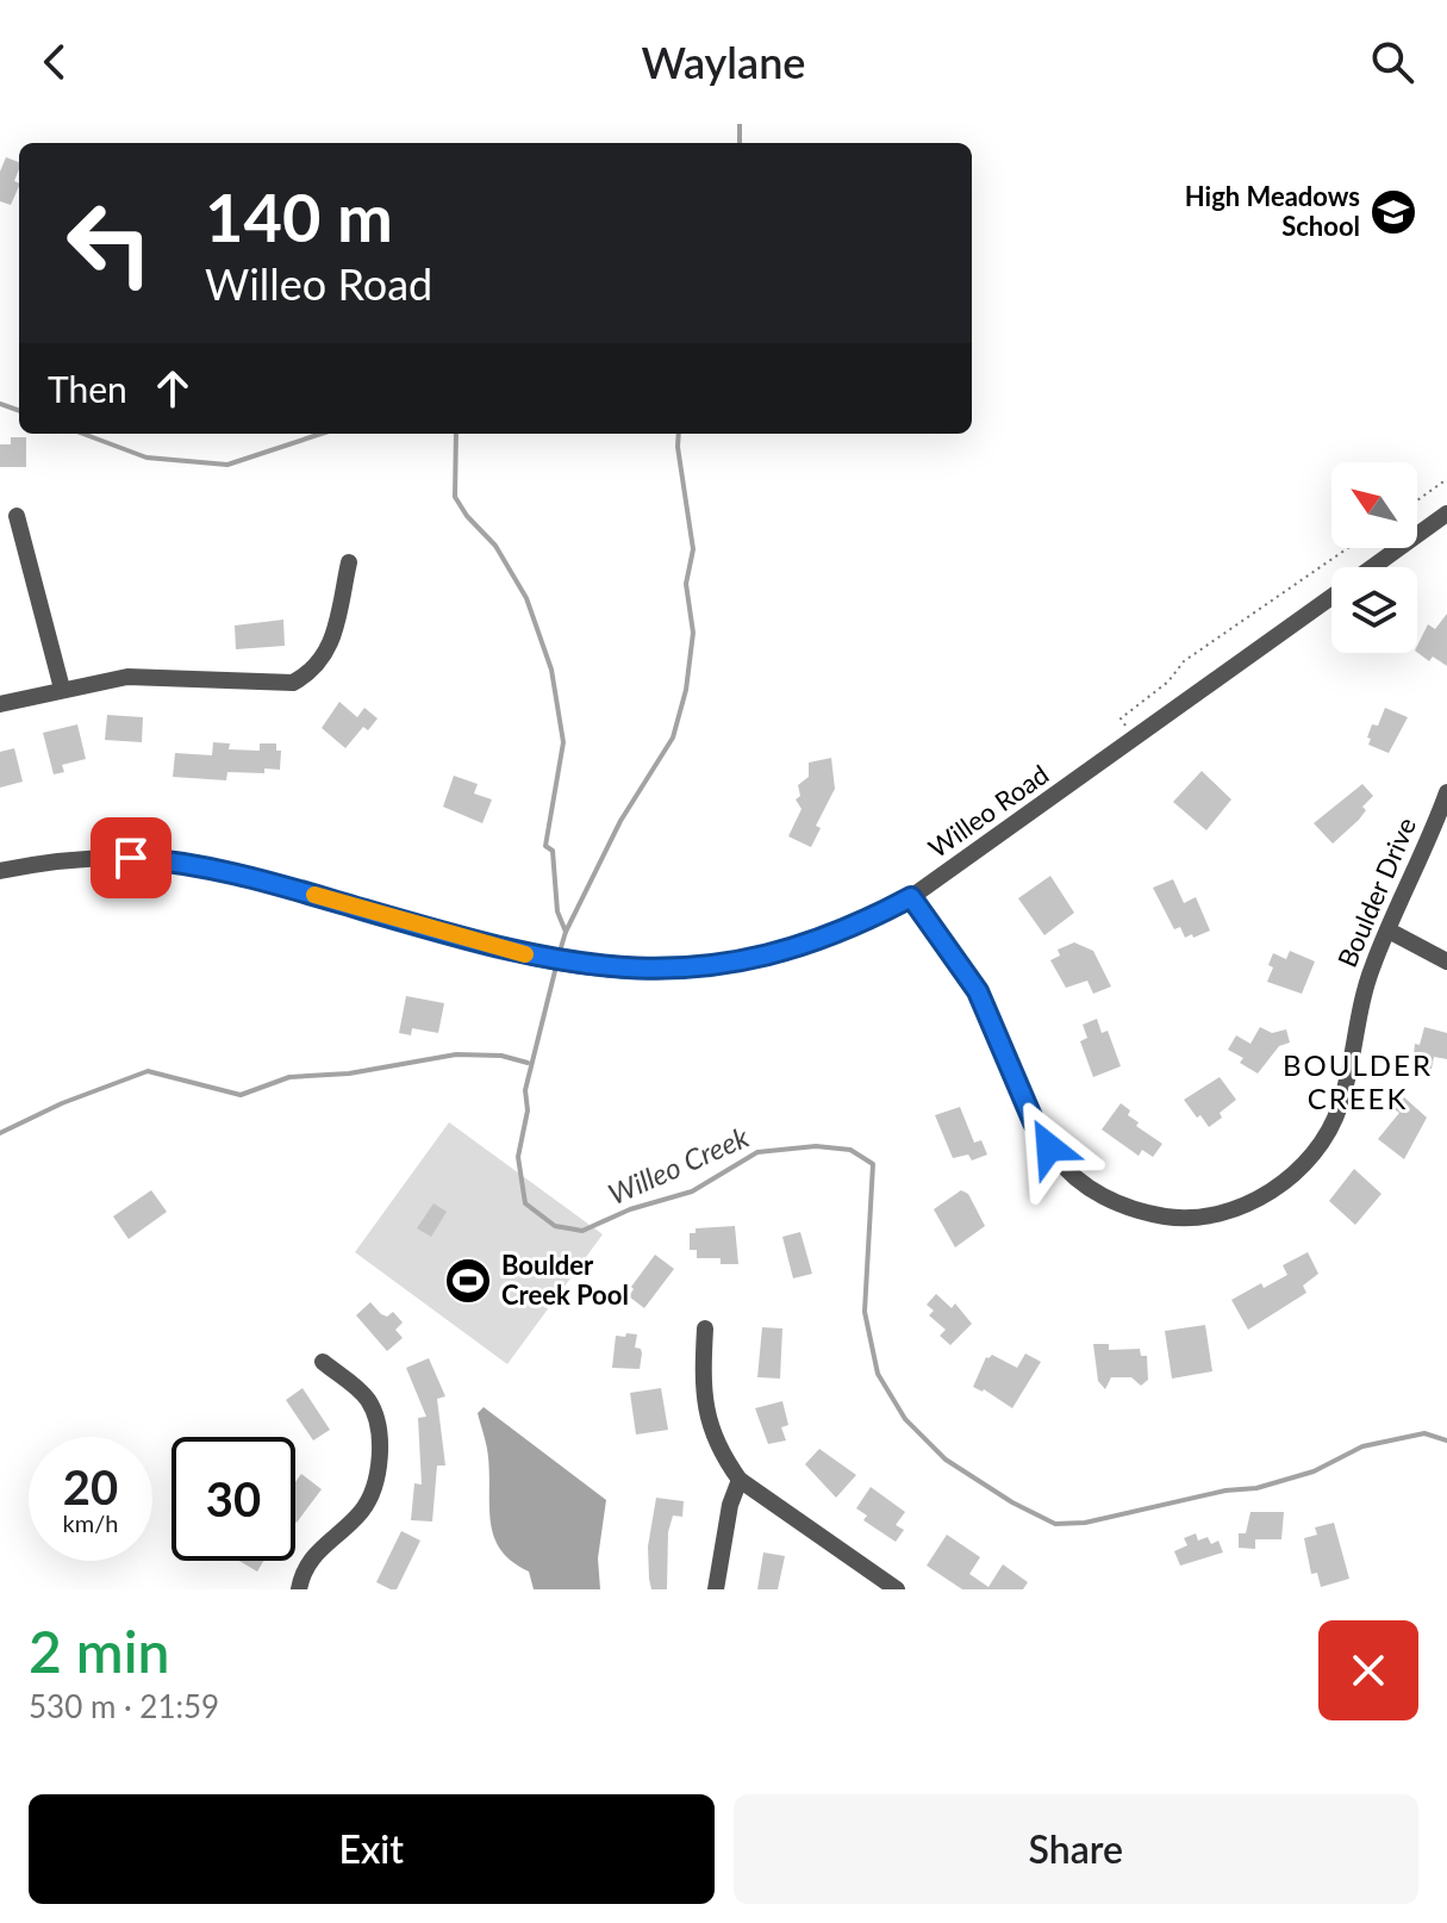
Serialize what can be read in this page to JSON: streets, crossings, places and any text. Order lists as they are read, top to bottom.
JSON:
{
  "streets": {
    "street": ["Willeo Road", "Boulder Drive"]
  },
  "crossings": [
    ["Willeo Road", "Boulder Drive"]
  ],
  "districts": ["BOULDER CREEK"],
  "water": ["Willeo Creek"],
  "places": {
    "school or university": ["High Meadows School"],
    "sports": ["Boulder Creek Pool"]
  },
  "north": "top left",
  "page": {
    "header": "Waylane",
    "turn": ["140 m", "Willeo Road"],
    "then": "Then",
    "speed": "20 km/h",
    "limit": "30",
    "heading": ["2 min", "530 m · 21:59"],
    "buttons": ["Exit", "Share"]
  }
}
